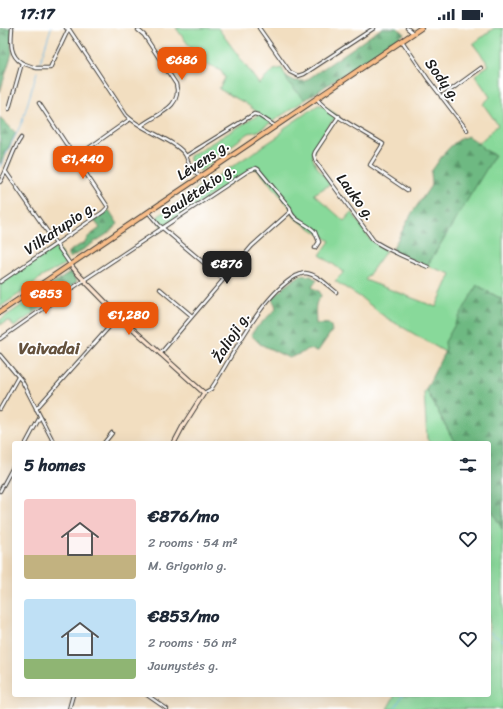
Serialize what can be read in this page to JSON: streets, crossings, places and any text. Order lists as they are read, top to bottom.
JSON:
{
  "streets": {
    "main road": ["Lėvens g."],
    "street": [
      "Sodų g.",
      "Saulėtekio g.",
      "Lauko g.",
      "Vilkatupio g.",
      "Žalioji g."
    ]
  },
  "crossings": [
    ["Sodų g.", "Lėvens g."]
  ],
  "districts": ["Vaivadai"],
  "page": {
    "status": "17:17",
    "price": [
      "€686",
      "€1,440",
      "€876",
      "€853",
      "€1,280"
    ],
    "heading": "5 homes",
    "list": [
      {
        "name": "€876/mo",
        "note": "2 rooms · 54 m² · M. Grigonio g."
      },
      {
        "name": "€853/mo",
        "note": "2 rooms · 56 m² · Jaunystės g."
      }
    ]
  }
}
